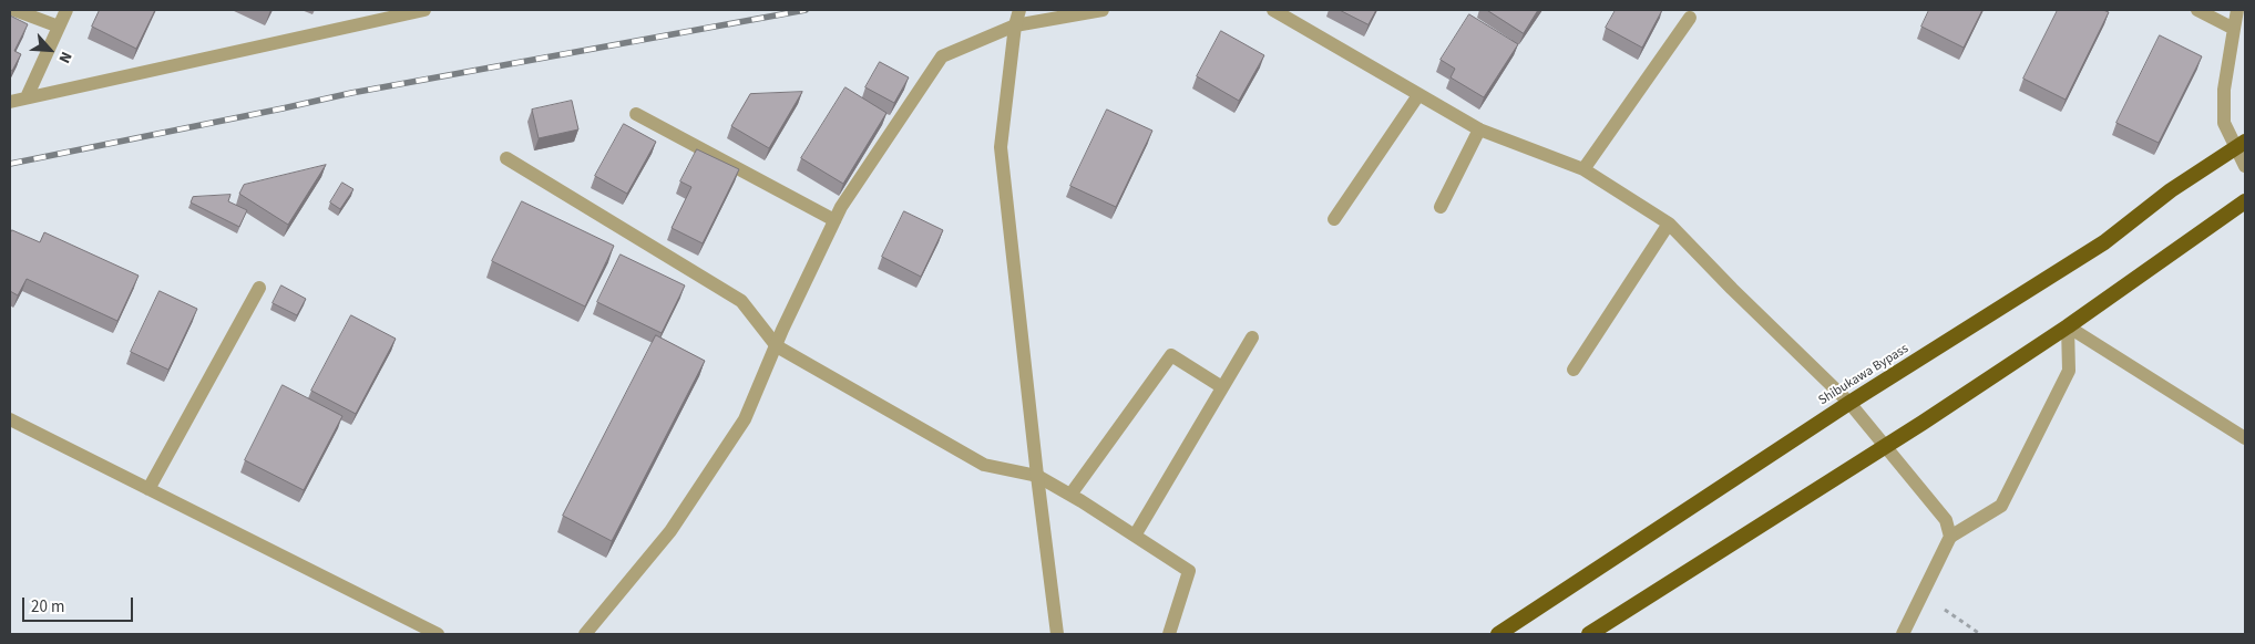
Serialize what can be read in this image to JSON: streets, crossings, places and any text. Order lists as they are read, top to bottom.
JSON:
{
  "streets": {
    "highway": ["Shibukawa Bypass"]
  },
  "scale_bar": "20 m",
  "north": "bottom right"
}
